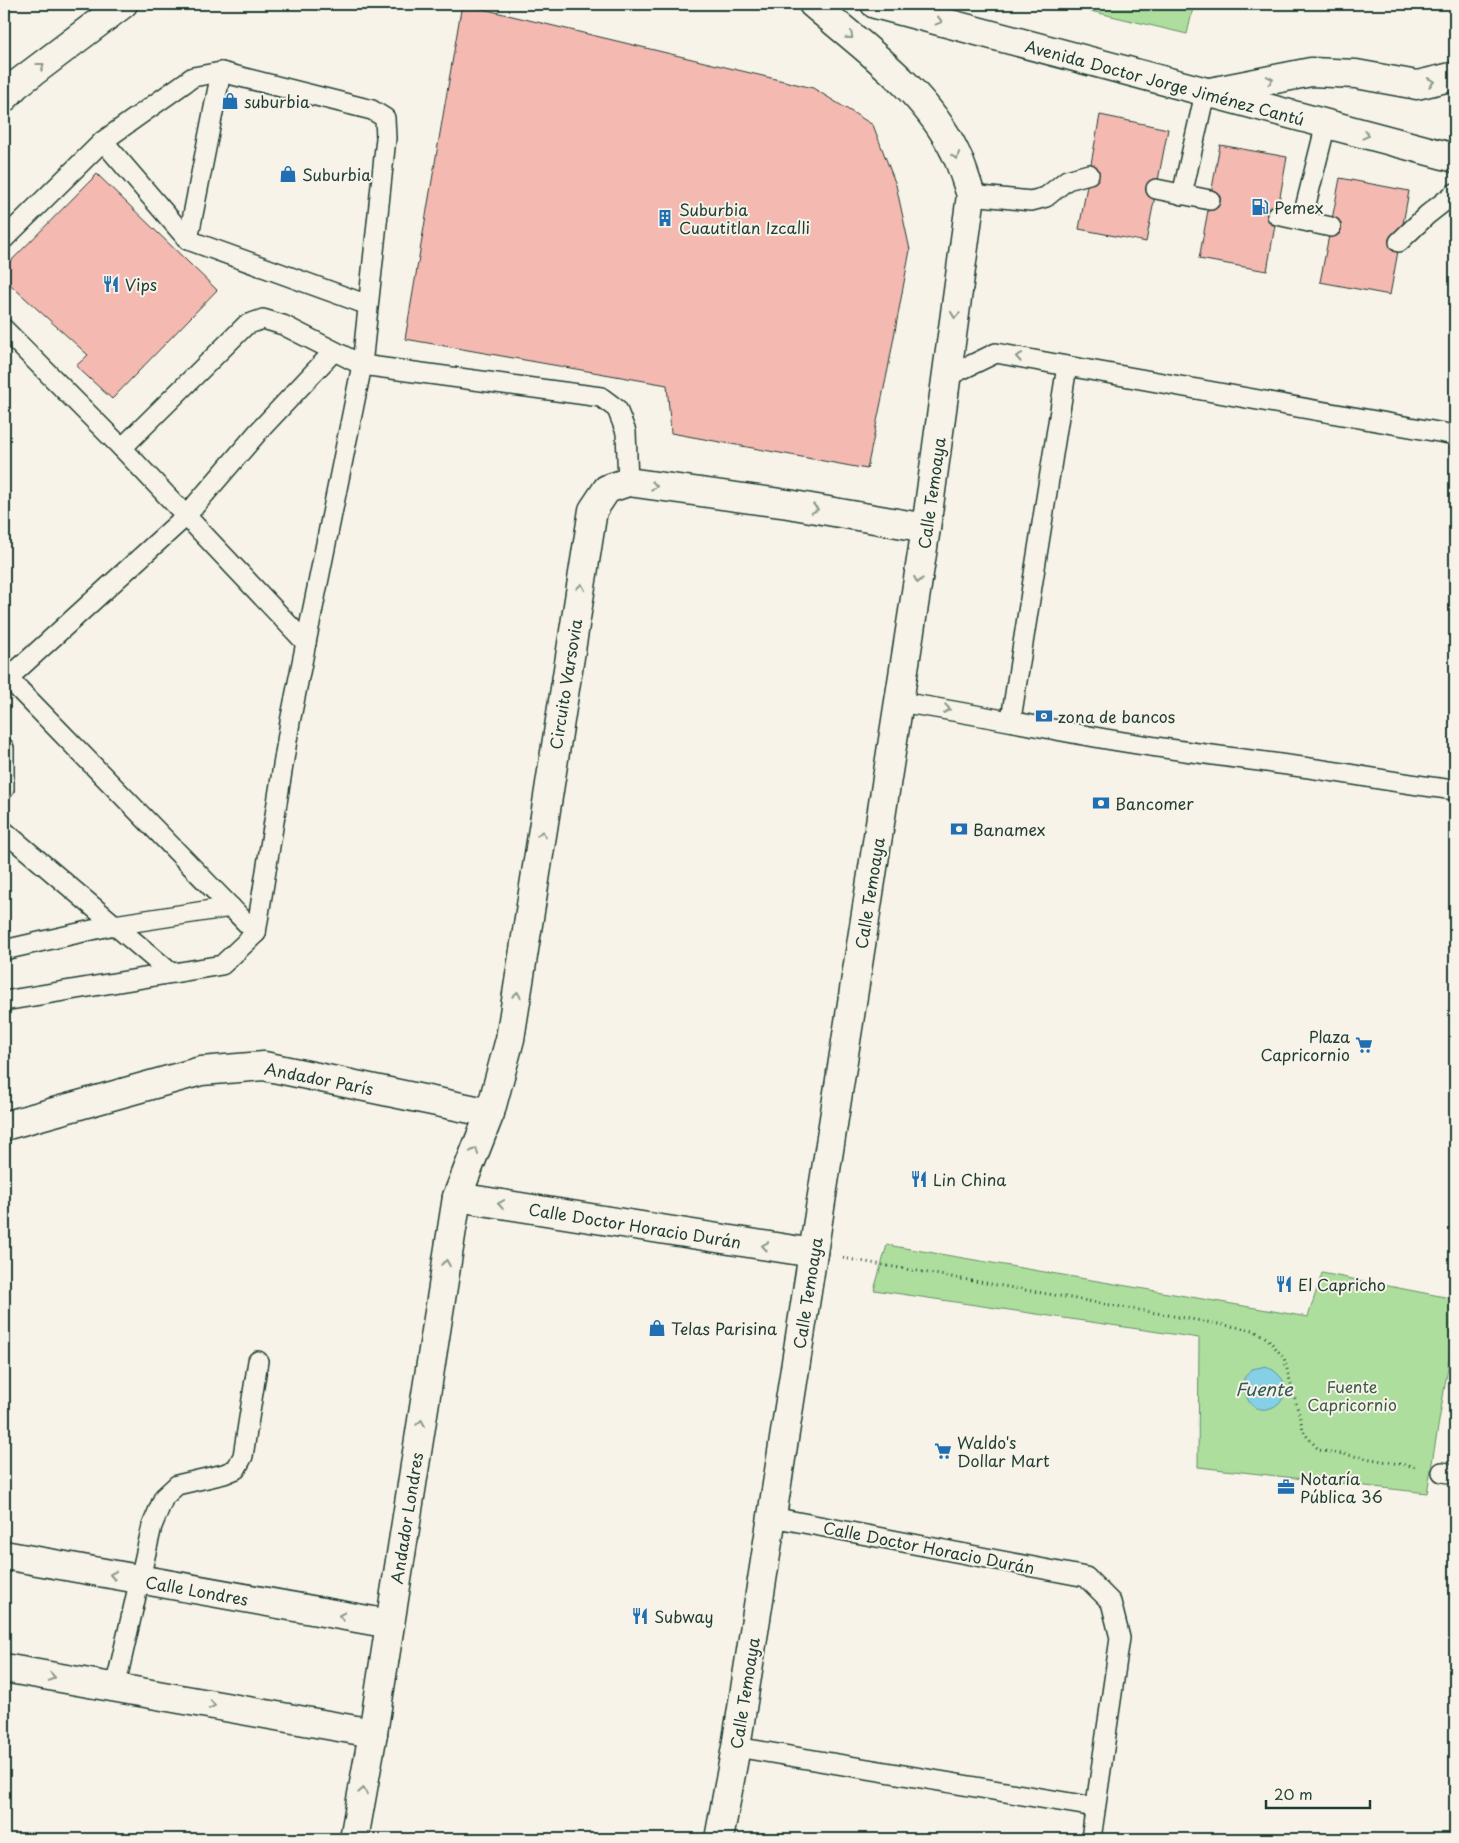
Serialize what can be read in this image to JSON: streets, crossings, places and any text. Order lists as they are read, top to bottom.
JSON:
{
  "streets": {
    "street": [
      "Avenida Doctor Jorge Jiménez Cantú",
      "Calle Temoaya",
      "Circuito Varsovia",
      "Andador París",
      "Calle Doctor Horacio Durán",
      "Andador Londres",
      "Calle Londres"
    ]
  },
  "crossings": [
    ["Calle Temoaya", "Circuito Varsovia"],
    ["Calle Temoaya", "Calle Doctor Horacio Durán"],
    ["Circuito Varsovia", "Andador París"],
    ["Circuito Varsovia", "Calle Doctor Horacio Durán"],
    ["Circuito Varsovia", "Andador Londres"],
    ["Calle Doctor Horacio Durán", "Andador Londres"],
    ["Andador Londres", "Calle Londres"]
  ],
  "one_way": ["Avenida Doctor Jorge Jiménez Cantú", "Calle Doctor Horacio Durán", "Andador Londres"],
  "water": ["Fuente"],
  "parks": ["Fuente Capricornio"],
  "places": {
    "shop": ["suburbia", "Suburbia", "Telas Parisina"],
    "fuel station": ["Pemex"],
    "building": ["Suburbia Cuautitlan Izcalli"],
    "restaurant": [
      "Vips",
      "Lin China",
      "El Capricho",
      "Subway"
    ],
    "bank": ["zona de bancos", "Bancomer", "Banamex"],
    "supermarket": ["Plaza Capricornio", "Waldo's Dollar Mart"],
    "office": ["Notaría Pública 36"]
  },
  "scale_bar": "20 m"
}
